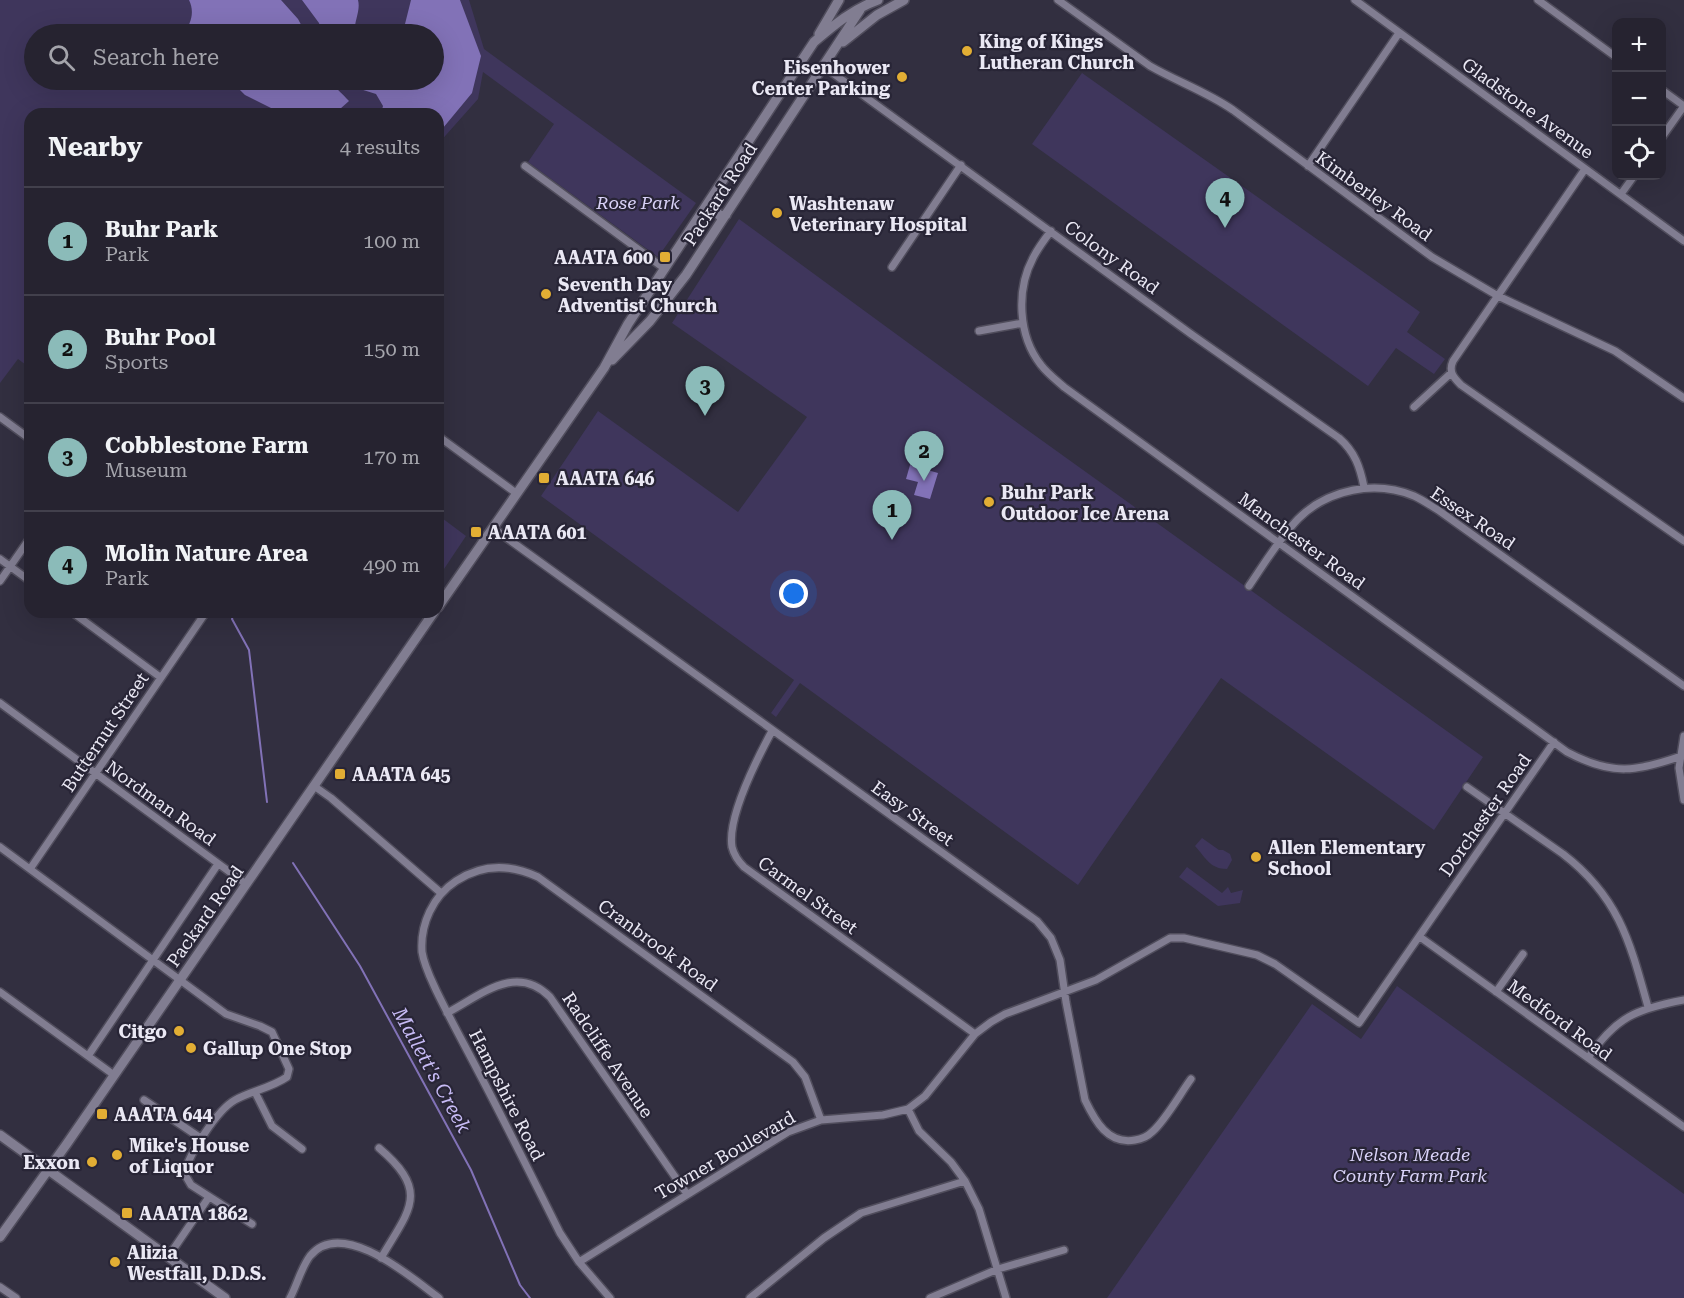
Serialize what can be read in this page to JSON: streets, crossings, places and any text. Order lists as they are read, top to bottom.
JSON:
{
  "streets": {
    "main road": ["Packard Road"],
    "street": [
      "Gladstone Avenue",
      "Kimberley Road",
      "Colony Road",
      "Essex Road",
      "Manchester Road",
      "Butternut Street",
      "Nordman Road",
      "Easy Street",
      "Dorchester Road",
      "Carmel Street",
      "Cranbrook Road",
      "Medford Road",
      "Radcliffe Avenue",
      "Hampshire Road",
      "Towner Boulevard"
    ]
  },
  "crossings": [
    ["Packard Road", "Colony Road"],
    ["Packard Road", "Nordman Road"],
    ["Packard Road", "Easy Street"],
    ["Colony Road", "Essex Road"],
    ["Colony Road", "Manchester Road"],
    ["Essex Road", "Manchester Road"],
    ["Manchester Road", "Dorchester Road"],
    ["Butternut Street", "Nordman Road"],
    ["Easy Street", "Carmel Street"],
    ["Easy Street", "Towner Boulevard"],
    ["Dorchester Road", "Medford Road"],
    ["Dorchester Road", "Towner Boulevard"],
    ["Carmel Street", "Towner Boulevard"],
    ["Cranbrook Road", "Hampshire Road"],
    ["Cranbrook Road", "Towner Boulevard"],
    ["Radcliffe Avenue", "Hampshire Road"],
    ["Radcliffe Avenue", "Towner Boulevard"],
    ["Hampshire Road", "Towner Boulevard"]
  ],
  "water": ["Mallett's Creek"],
  "parks": ["Rose Park", "Nelson Meade County Farm Park"],
  "places": {
    "other": [
      "King of Kings Lutheran Church",
      "Eisenhower Center Parking",
      "Washtenaw Veterinary Hospital",
      "Seventh Day Adventist Church",
      "Buhr Park Outdoor Ice Arena",
      "Allen Elementary School",
      "Citgo",
      "Gallup One Stop",
      "Mike's House of Liquor",
      "Exxon",
      "Alizia Westfall, D.D.S."
    ],
    "transit": [
      "AAATA 600",
      "AAATA 646",
      "AAATA 601",
      "AAATA 645",
      "AAATA 644",
      "AAATA 1862"
    ]
  },
  "page": {
    "map_buttons": ["+", "−"],
    "search": "Search here",
    "heading": ["Nearby", "4 results"],
    "pins": [
      "4",
      "3",
      "2",
      "1"
    ],
    "list": [
      {
        "mark": "1",
        "name": "Buhr Park",
        "note": "Park",
        "value": "100 m"
      },
      {
        "mark": "2",
        "name": "Buhr Pool",
        "note": "Sports",
        "value": "150 m"
      },
      {
        "mark": "3",
        "name": "Cobblestone Farm",
        "note": "Museum",
        "value": "170 m"
      },
      {
        "mark": "4",
        "name": "Molin Nature Area",
        "note": "Park",
        "value": "490 m"
      }
    ]
  }
}
